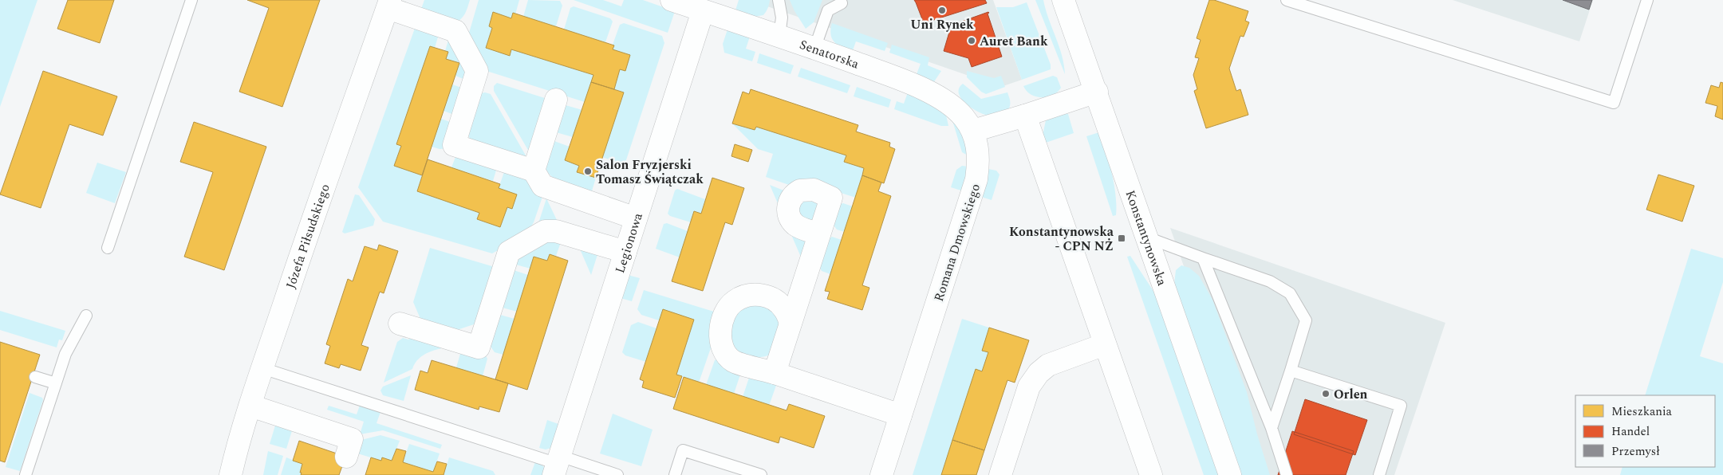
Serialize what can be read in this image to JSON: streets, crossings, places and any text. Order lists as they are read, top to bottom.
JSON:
{
  "streets": {
    "street": [
      "Senatorska",
      "Józefa Piłsudskiego",
      "Konstantynowska",
      "Romana Dmowskiego",
      "Legionowa"
    ]
  },
  "crossings": [
    ["Senatorska", "Romana Dmowskiego"],
    ["Senatorska", "Legionowa"]
  ],
  "places": {
    "other": [
      "Uni Rynek",
      "Auret Bank",
      "Salon Fryzjerski Tomasz Świątczak",
      "Orlen"
    ],
    "transit": ["Konstantynowska - CPN NŻ"]
  },
  "legend": ["Mieszkania", "Handel", "Przemysł"]
}
